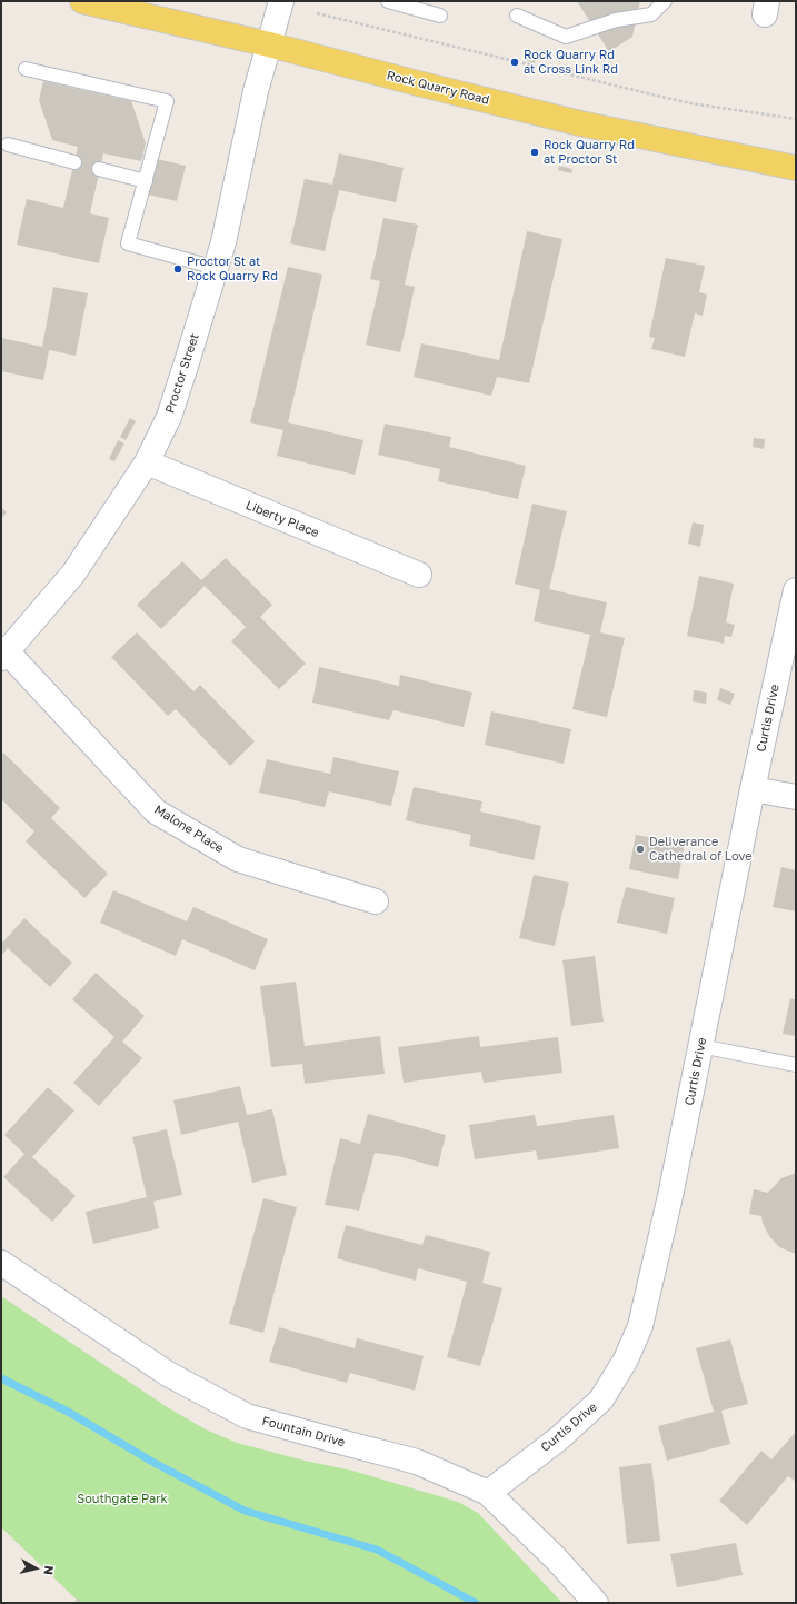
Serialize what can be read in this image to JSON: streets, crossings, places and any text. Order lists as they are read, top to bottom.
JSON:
{
  "streets": {
    "main road": ["Rock Quarry Road"],
    "street": [
      "Proctor Street",
      "Liberty Place",
      "Curtis Drive",
      "Malone Place",
      "Fountain Drive"
    ]
  },
  "crossings": [
    ["Rock Quarry Road", "Proctor Street"],
    ["Proctor Street", "Liberty Place"],
    ["Proctor Street", "Malone Place"],
    ["Curtis Drive", "Fountain Drive"]
  ],
  "parks": ["Southgate Park"],
  "places": [
    "Rock Quarry Rd at Cross Link Rd",
    "Rock Quarry Rd at Proctor St",
    "Proctor St at Rock Quarry Rd",
    "Deliverance Cathedral of Love"
  ],
  "north": "right"
}
